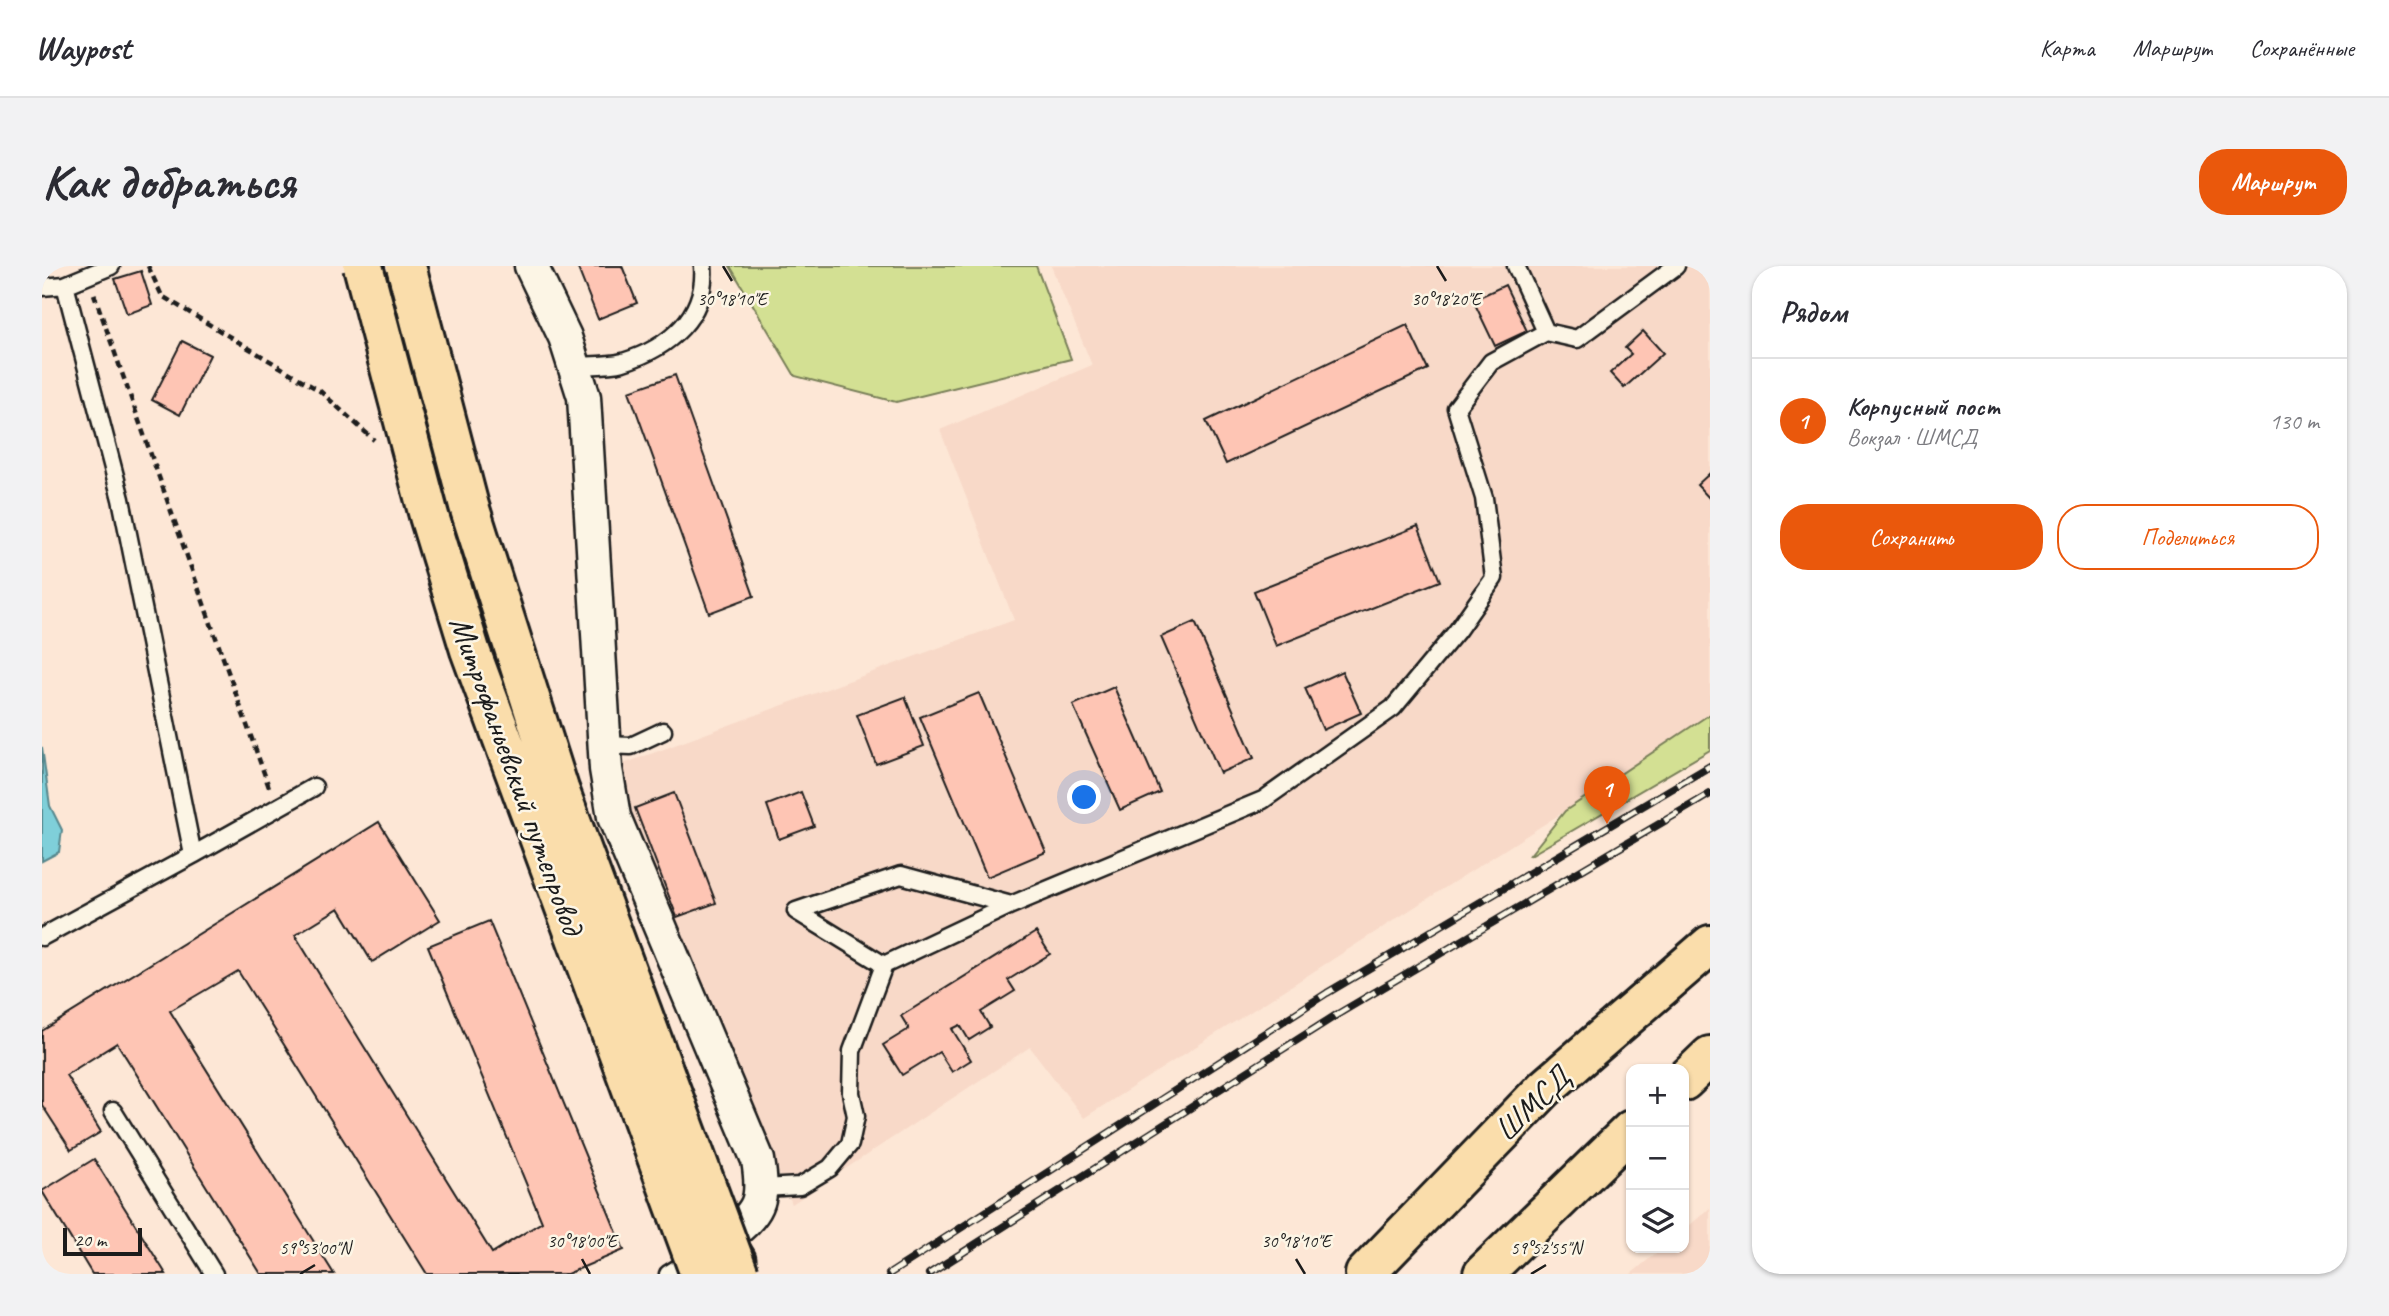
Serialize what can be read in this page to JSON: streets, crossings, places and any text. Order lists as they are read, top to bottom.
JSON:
{
  "streets": {
    "main road": ["Митрофаньевский путепровод", "ШМСД"]
  },
  "scale_bar": "20 m",
  "page": {
    "header": "Waypost",
    "nav": ["Карта", "Маршрут", "Сохранённые"],
    "buttons": [
      "Маршрут",
      ["Сохранить", "Поделиться"]
    ],
    "title": "Как добраться",
    "heading": "Рядом",
    "list": [
      {
        "mark": "1",
        "name": "Корпусный пост",
        "note": "Вокзал · ШМСД",
        "value": "130 m"
      }
    ],
    "pins": "1",
    "map_buttons": ["+", "−"],
    "scale": "20 m"
  },
  "coordinates": [
    "30°18'20\"E",
    "30°18'10\"E",
    "30°18'00\"E",
    "59°53'00\"N",
    "59°52'55\"N"
  ]
}
